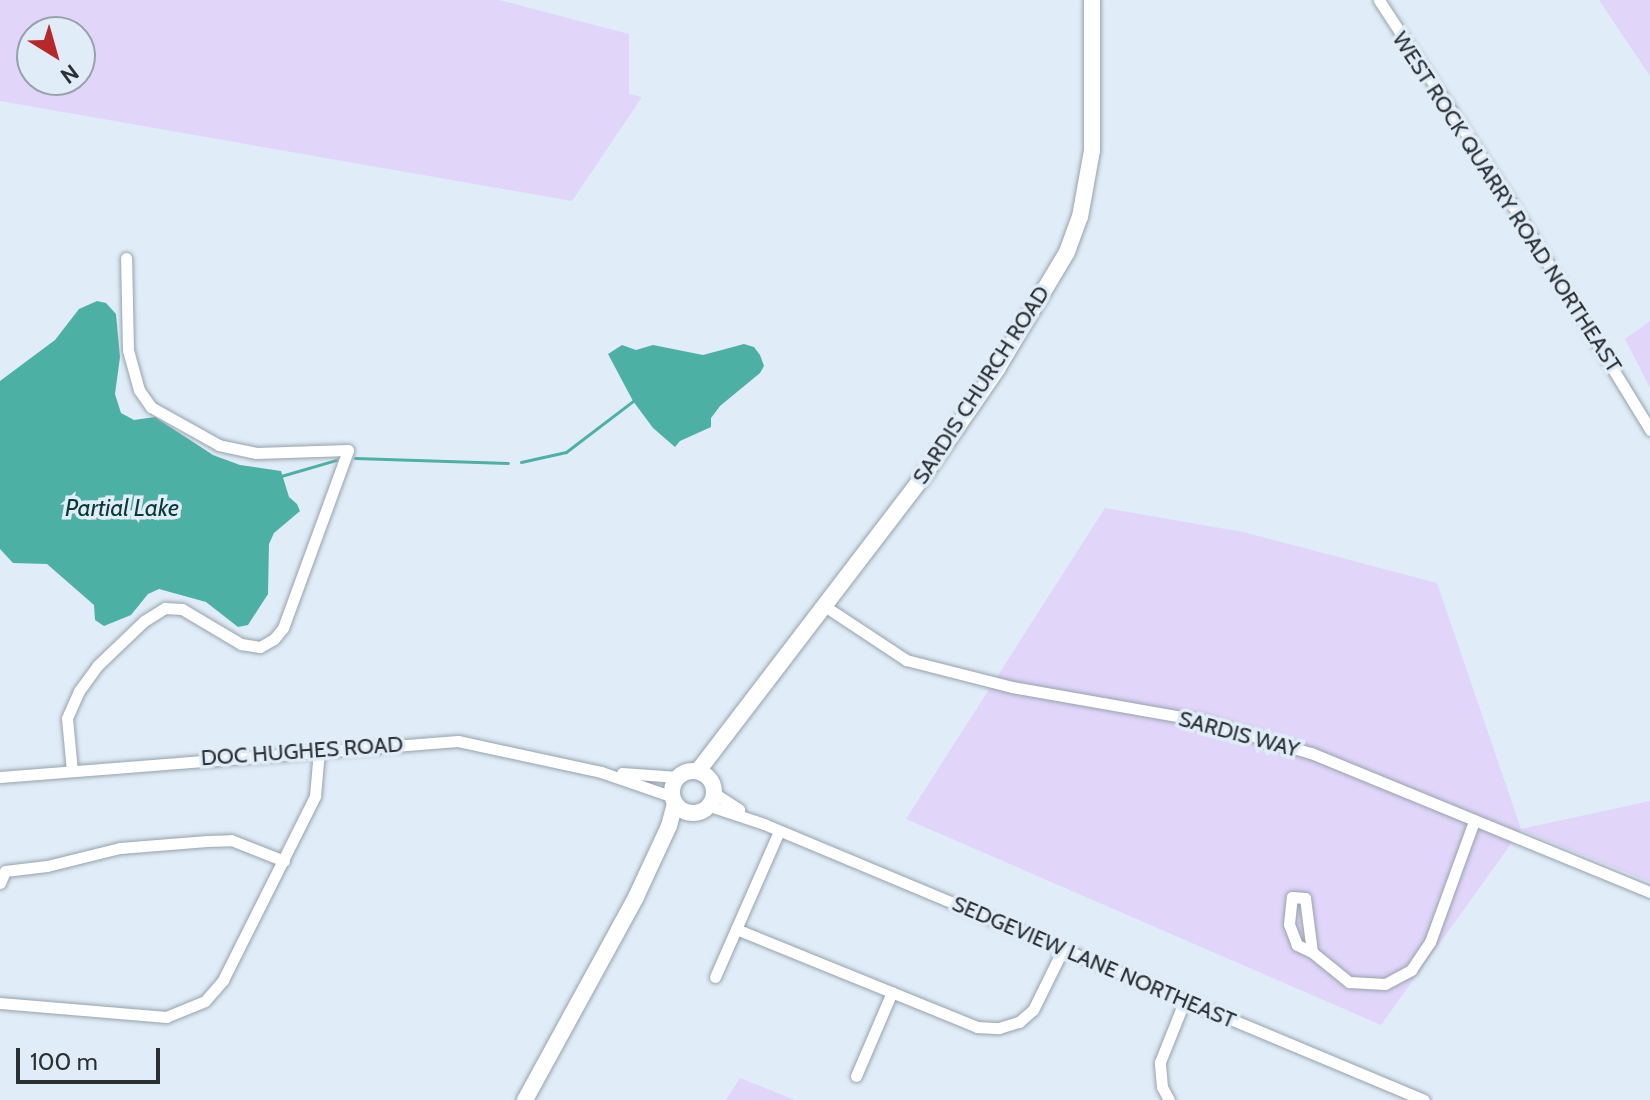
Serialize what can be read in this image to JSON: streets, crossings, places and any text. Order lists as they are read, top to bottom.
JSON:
{
  "streets": {
    "street": [
      "WEST ROCK QUARRY ROAD NORTHEAST",
      "SARDIS CHURCH ROAD",
      "SARDIS WAY",
      "DOC HUGHES ROAD",
      "SEDGEVIEW LANE NORTHEAST"
    ]
  },
  "crossings": [
    ["SARDIS CHURCH ROAD", "SARDIS WAY"],
    ["SARDIS CHURCH ROAD", "SEDGEVIEW LANE NORTHEAST"]
  ],
  "water": ["Partial Lake"],
  "scale_bar": "100 m",
  "north": "bottom right"
}
